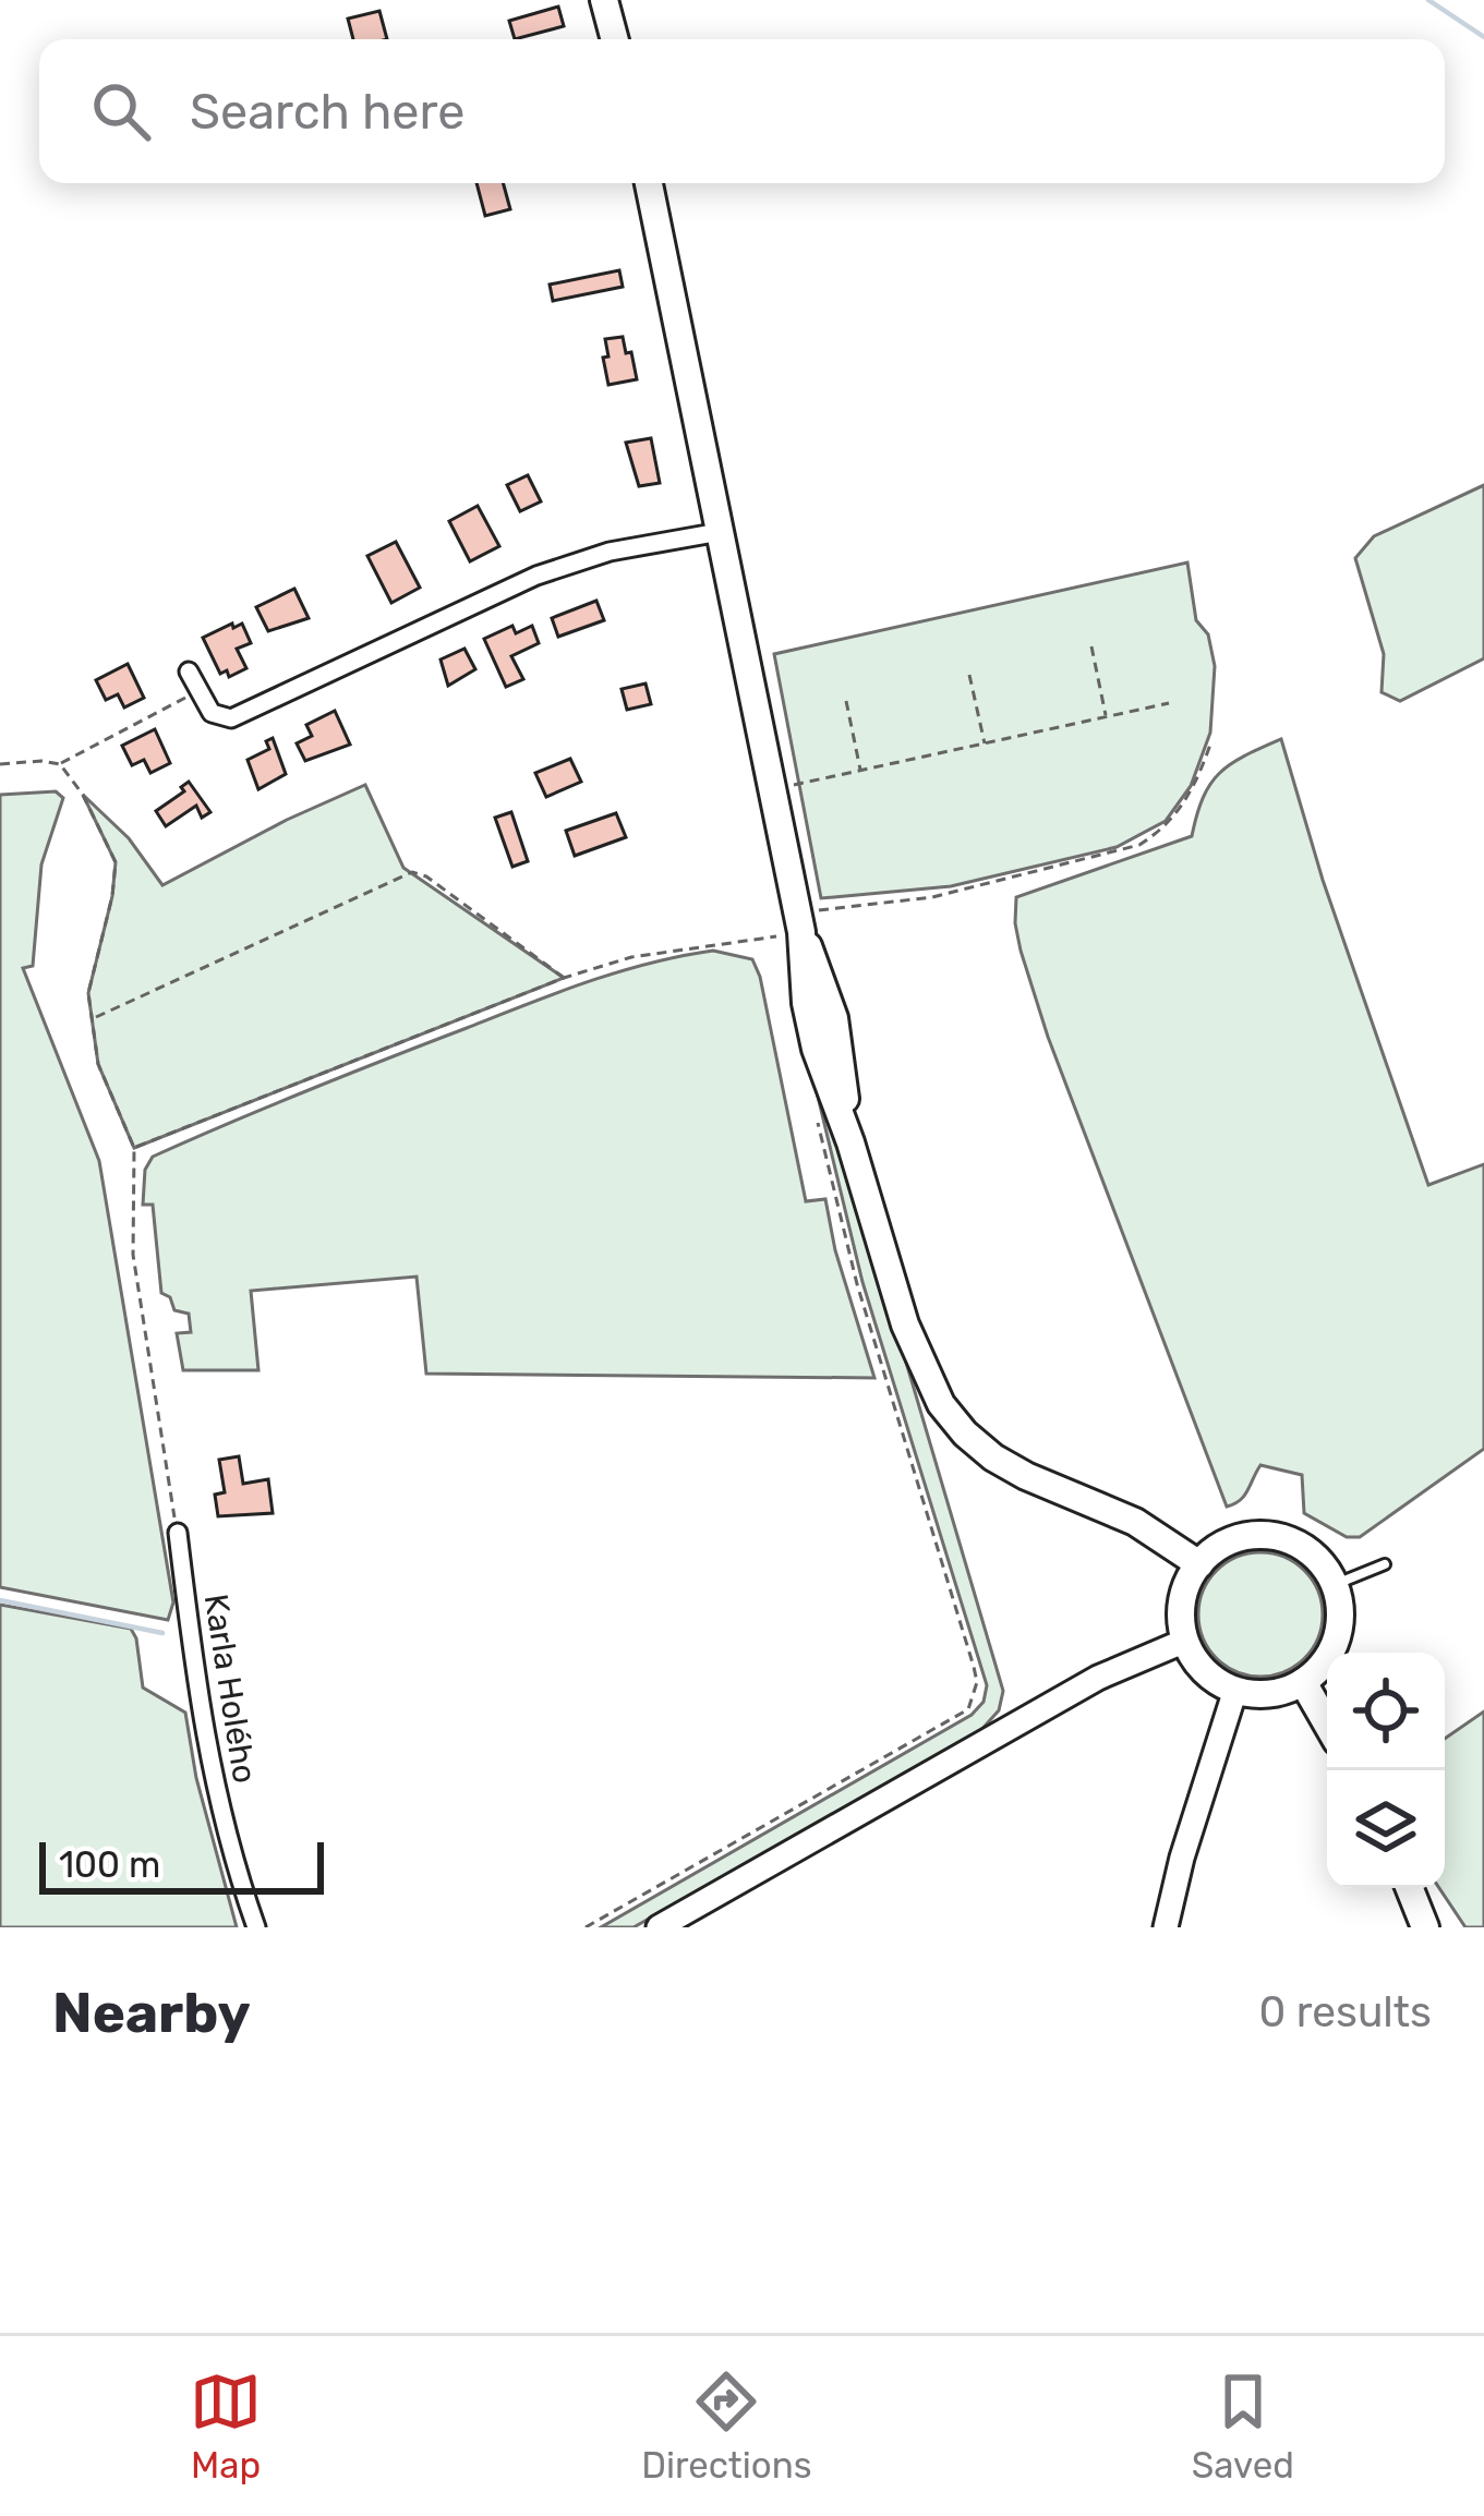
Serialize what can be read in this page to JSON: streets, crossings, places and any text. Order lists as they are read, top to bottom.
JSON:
{
  "streets": {
    "street": ["Karla Holého"]
  },
  "scale_bar": "100 m",
  "page": {
    "search": "Search here",
    "scale": "100 m",
    "heading": ["Nearby", "0 results"],
    "nav": ["Map", "Directions", "Saved"]
  }
}
